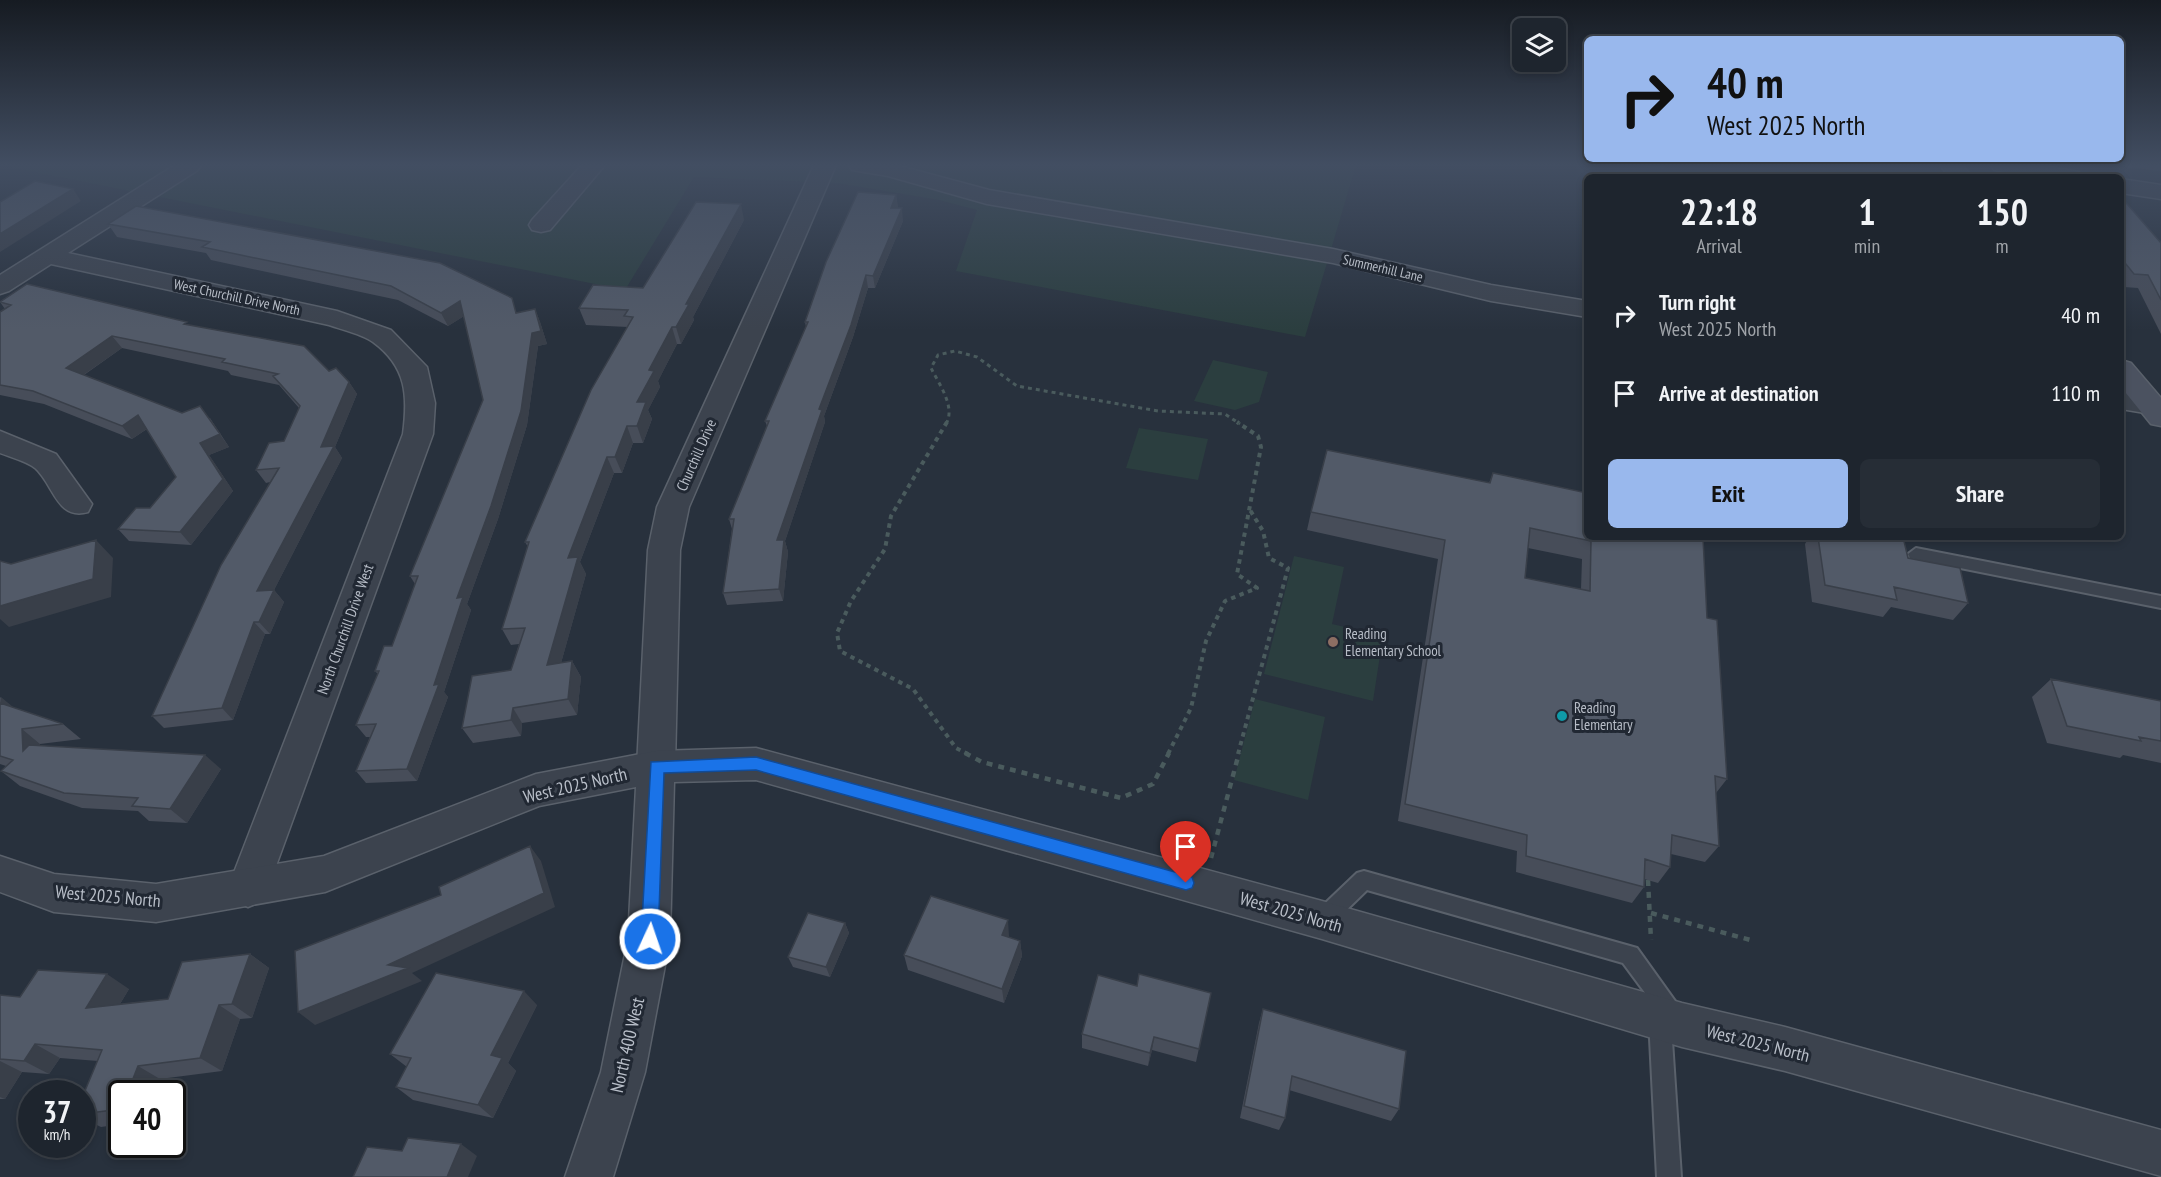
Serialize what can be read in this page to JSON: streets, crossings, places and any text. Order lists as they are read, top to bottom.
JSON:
{
  "streets": {
    "street": [
      "Summerhill Lane",
      "West Churchill Drive North",
      "Churchill Drive",
      "North Churchill Drive West",
      "West 2025 North",
      "North 400 West"
    ]
  },
  "crossings": [
    ["West Churchill Drive North", "North Churchill Drive West"],
    ["Churchill Drive", "West 2025 North"],
    ["Churchill Drive", "North 400 West"],
    ["North Churchill Drive West", "West 2025 North"],
    ["West 2025 North", "North 400 West"]
  ],
  "places": ["Reading Elementary School", "Reading Elementary"],
  "page": {
    "turn": ["40 m", "West 2025 North"],
    "eta": [
      "22:18",
      "Arrival",
      "1",
      "min",
      "150",
      "m"
    ],
    "list": [
      {
        "name": "Turn right",
        "note": "West 2025 North",
        "value": "40 m"
      },
      {
        "name": "Arrive at destination",
        "value": "110 m"
      }
    ],
    "buttons": ["Exit", "Share"],
    "speed": "37 km/h",
    "limit": "40"
  }
}
